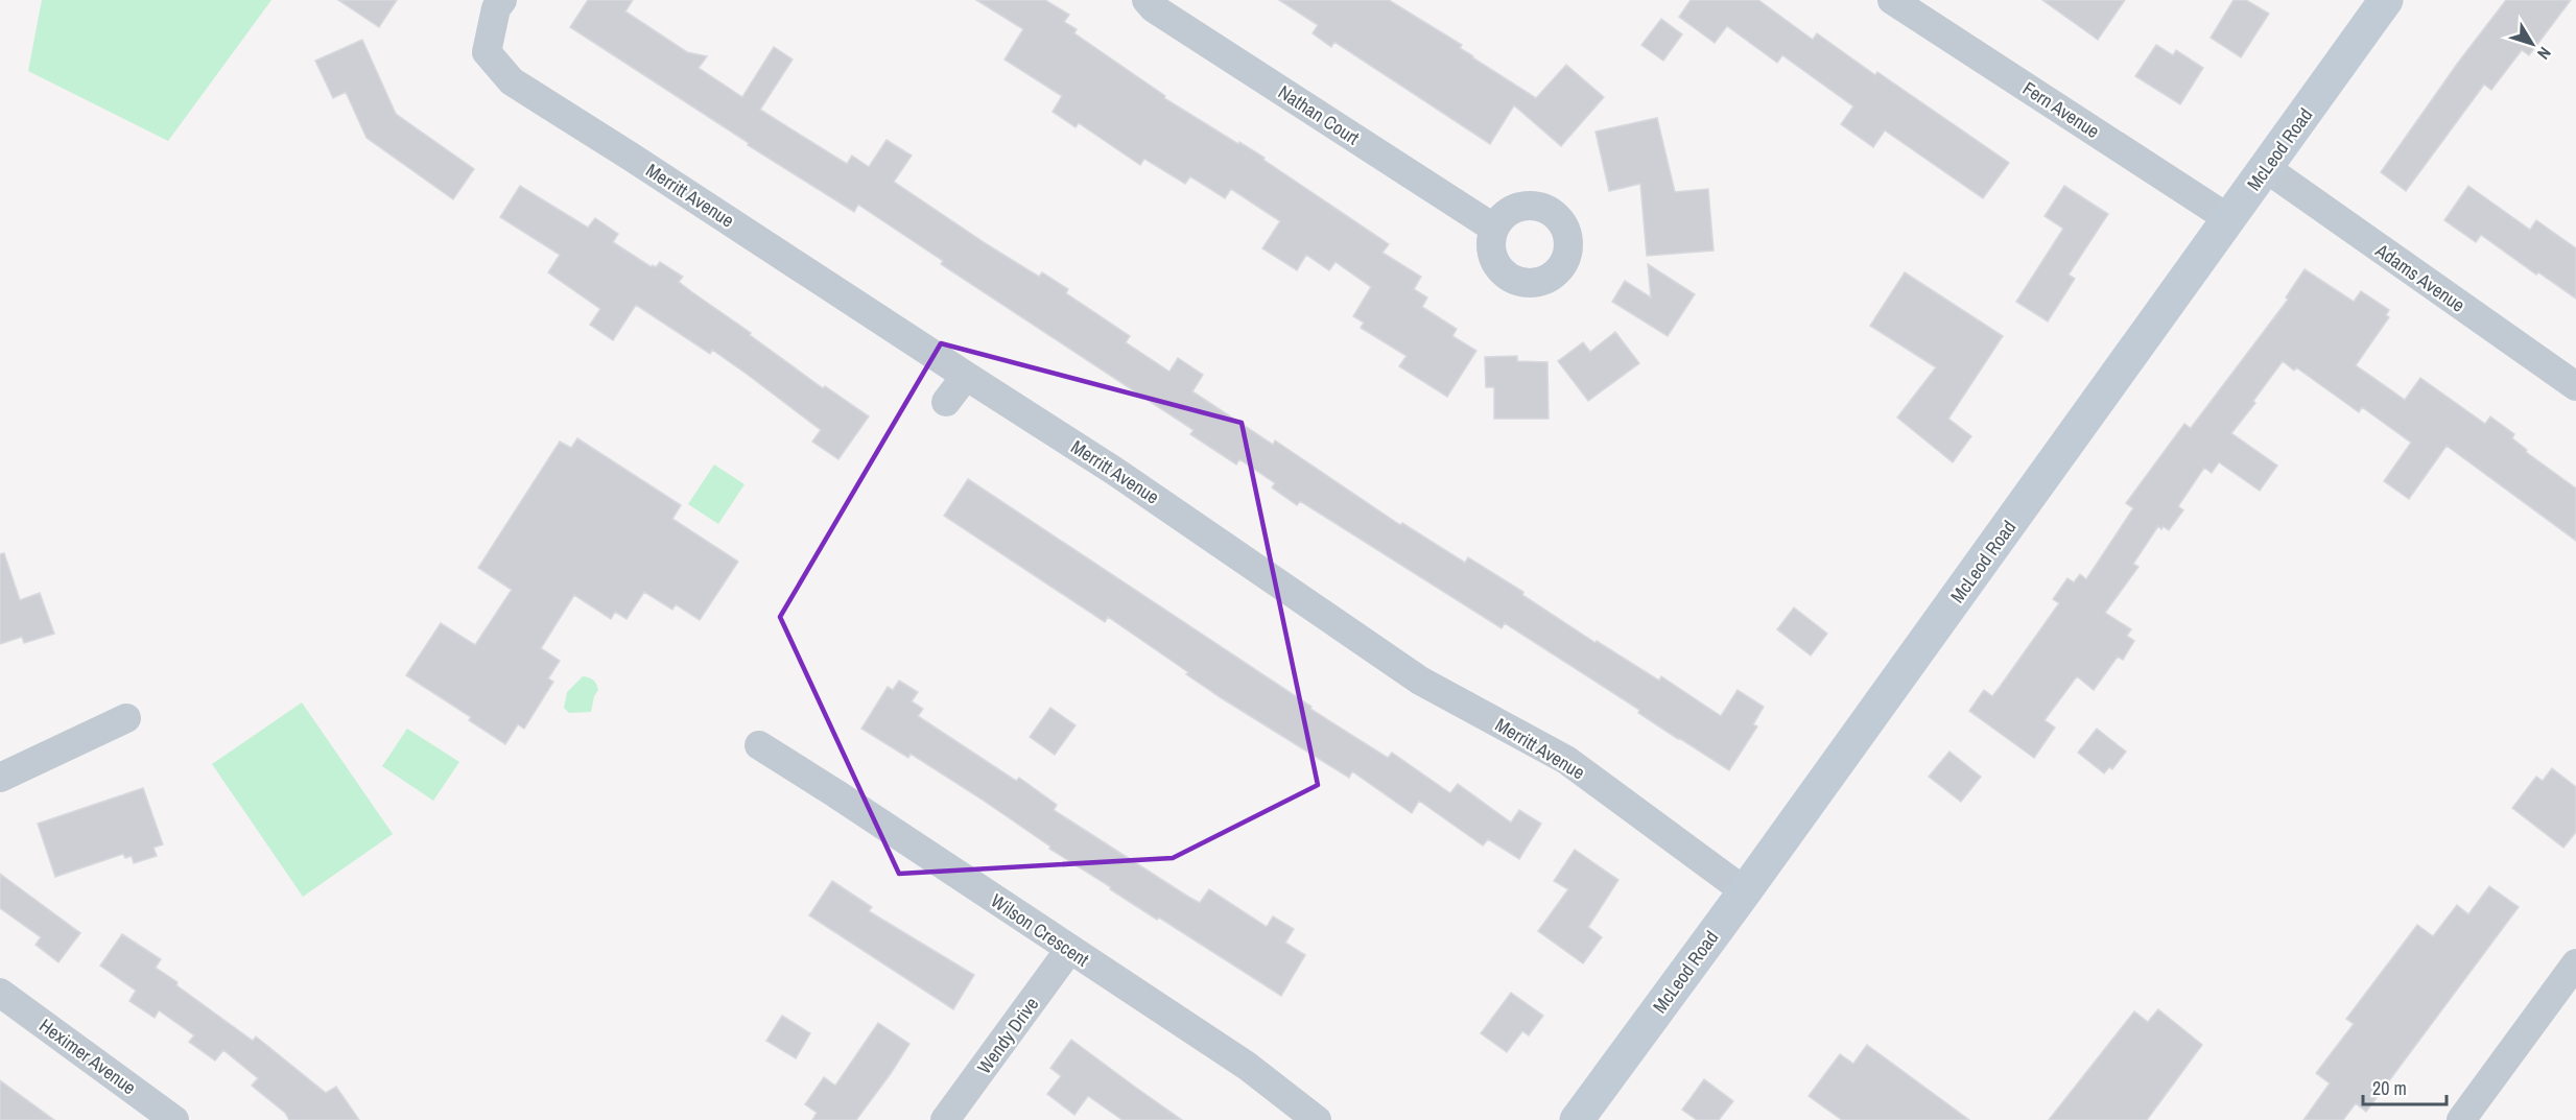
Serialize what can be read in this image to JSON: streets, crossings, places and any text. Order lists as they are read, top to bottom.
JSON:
{
  "streets": {
    "main road": ["McLeod Road"],
    "street": [
      "Fern Avenue",
      "Nathan Court",
      "Merritt Avenue",
      "Adams Avenue",
      "Wilson Crescent",
      "Wendy Drive",
      "Heximer Avenue"
    ]
  },
  "crossings": [
    ["Fern Avenue", "McLeod Road"],
    ["McLeod Road", "Merritt Avenue"],
    ["McLeod Road", "Adams Avenue"],
    ["Wilson Crescent", "Wendy Drive"]
  ],
  "scale_bar": "20 m",
  "north": "bottom right"
}
